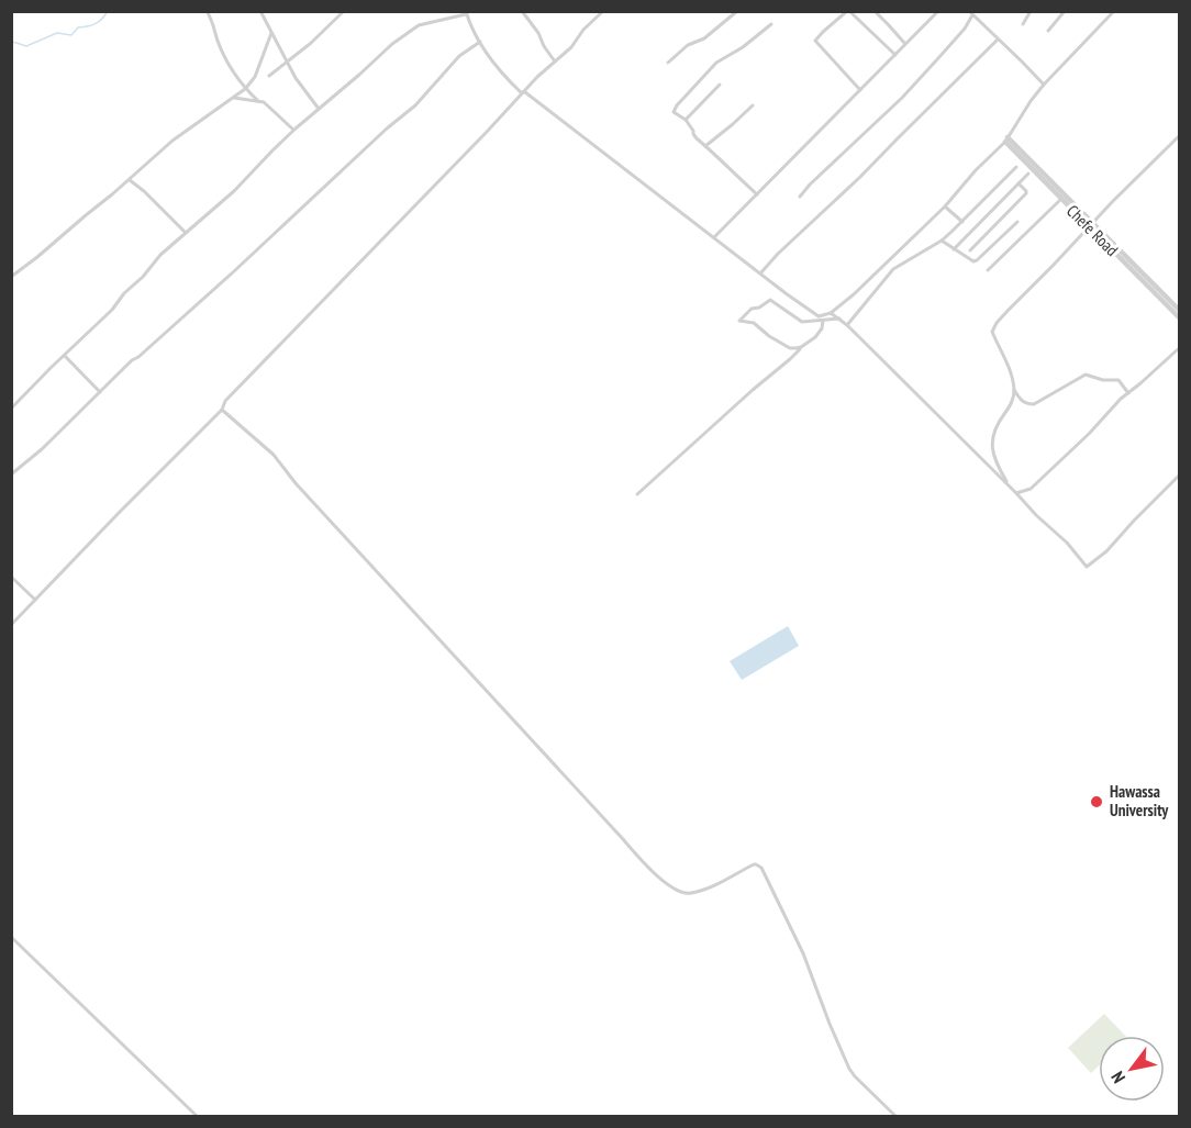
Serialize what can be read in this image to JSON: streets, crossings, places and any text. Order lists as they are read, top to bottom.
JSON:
{
  "streets": {
    "street": ["Chefe Road"]
  },
  "places": ["Hawassa University"],
  "north": "bottom left"
}
